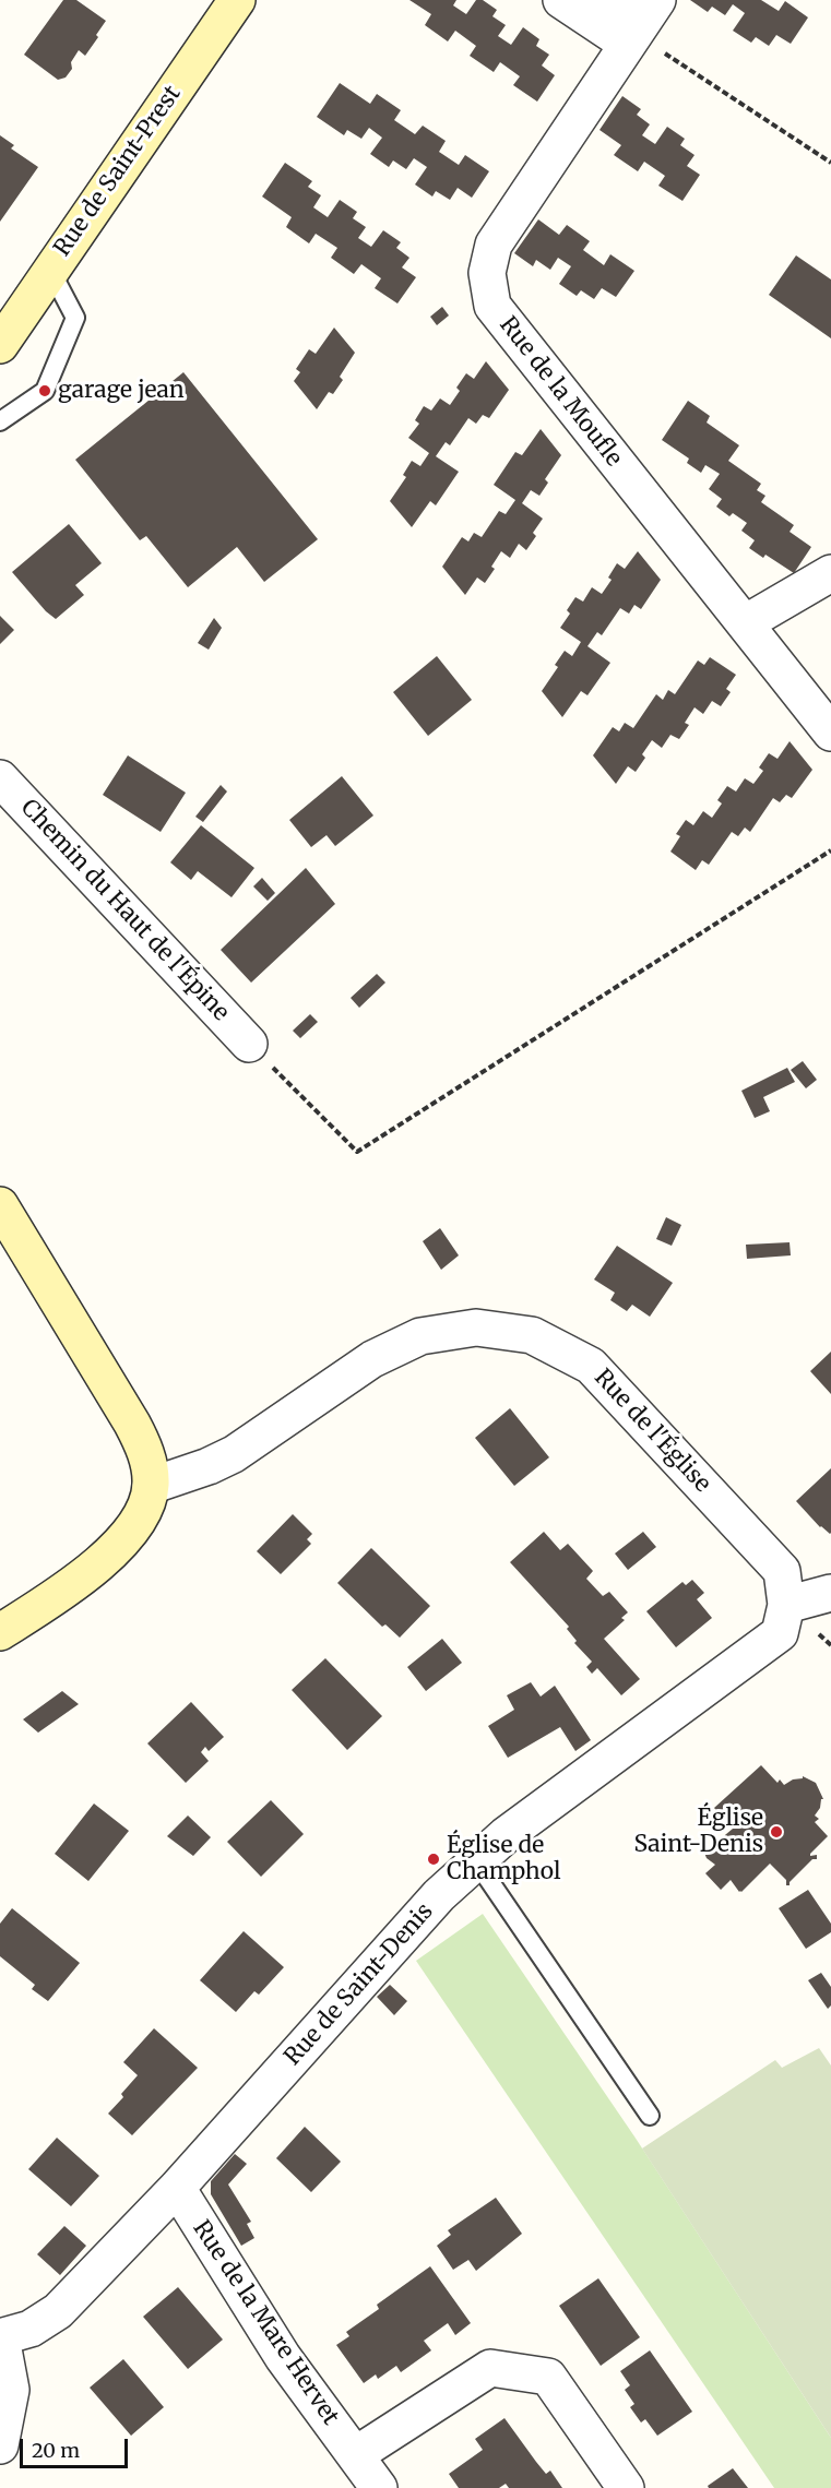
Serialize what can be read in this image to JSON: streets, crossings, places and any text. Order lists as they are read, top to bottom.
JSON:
{
  "streets": {
    "main road": ["Rue de Saint-Prest"],
    "street": [
      "Rue de la Moufle",
      "Chemin du Haut de l'Épine",
      "Rue de l'Église",
      "Rue de Saint-Denis",
      "Rue de la Mare Hervet"
    ]
  },
  "crossings": [
    ["Rue de l'Église", "Rue de Saint-Denis"],
    ["Rue de Saint-Denis", "Rue de la Mare Hervet"]
  ],
  "places": ["garage jean", "Église Saint-Denis", "Église de Champhol"],
  "scale_bar": "20 m"
}
